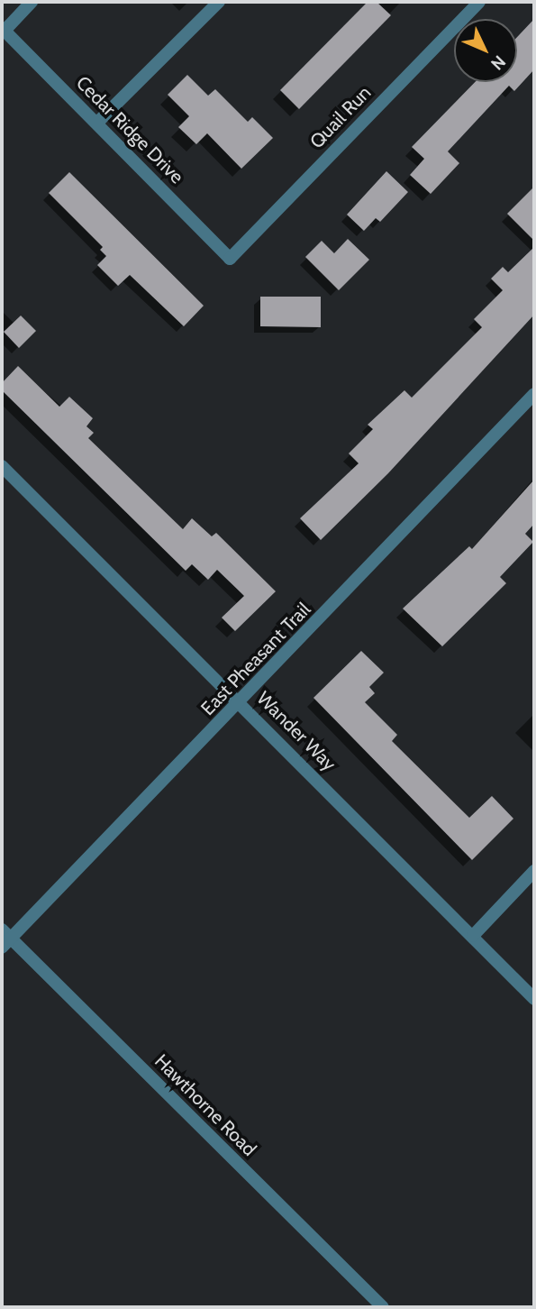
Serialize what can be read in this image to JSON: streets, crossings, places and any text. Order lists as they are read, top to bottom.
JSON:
{
  "streets": {
    "street": [
      "Quail Run",
      "Cedar Ridge Drive",
      "East Pheasant Trail",
      "Wander Way",
      "Hawthorne Road"
    ]
  },
  "crossings": [
    ["Quail Run", "Cedar Ridge Drive"],
    ["East Pheasant Trail", "Wander Way"],
    ["East Pheasant Trail", "Hawthorne Road"]
  ],
  "north": "bottom right"
}
